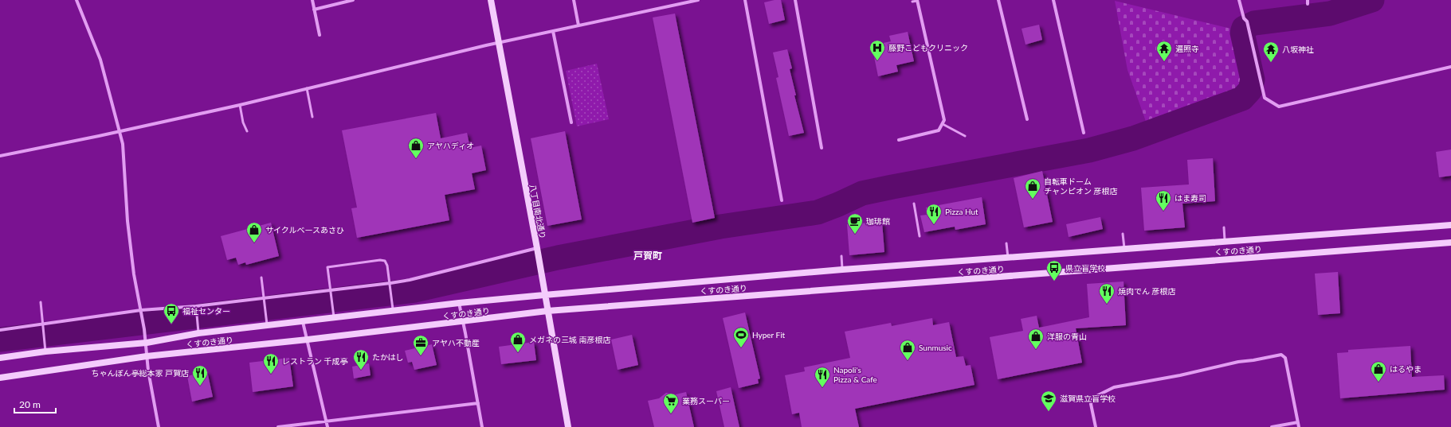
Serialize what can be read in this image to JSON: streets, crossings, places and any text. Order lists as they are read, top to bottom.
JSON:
{
  "streets": {
    "main road": ["八丁目南北通り", "くすのき通り"]
  },
  "crossings": [
    ["八丁目南北通り", "くすのき通り"]
  ],
  "districts": ["戸賀町"],
  "places": {
    "hospital": ["藤野こどもクリニック"],
    "temple": ["遍照寺", "八坂神社"],
    "shop": [
      "アヤハディオ",
      "自転車ドーム チャンピオン 彦根店",
      "サイクルベースあさひ",
      "洋服の青山",
      "メガネの三城 南彦根店",
      "Sunmusic",
      "はるやま"
    ],
    "restaurant": [
      "はま寿司",
      "Pizza Hut",
      "焼肉でん 彦根店",
      "たかはし",
      "レストラン 千成亭",
      "ちゃんぽん亭総本家 戸賀店",
      "Napoli's Pizza & Cafe"
    ],
    "cafe": ["珈琲館"],
    "bus stop": ["県立盲学校", "福祉センター"],
    "sports": ["Hyper Fit"],
    "office": ["アヤハ不動産"],
    "school or university": ["滋賀県立盲学校"],
    "supermarket": ["業務スーパー"]
  },
  "scale_bar": "20 m"
}
